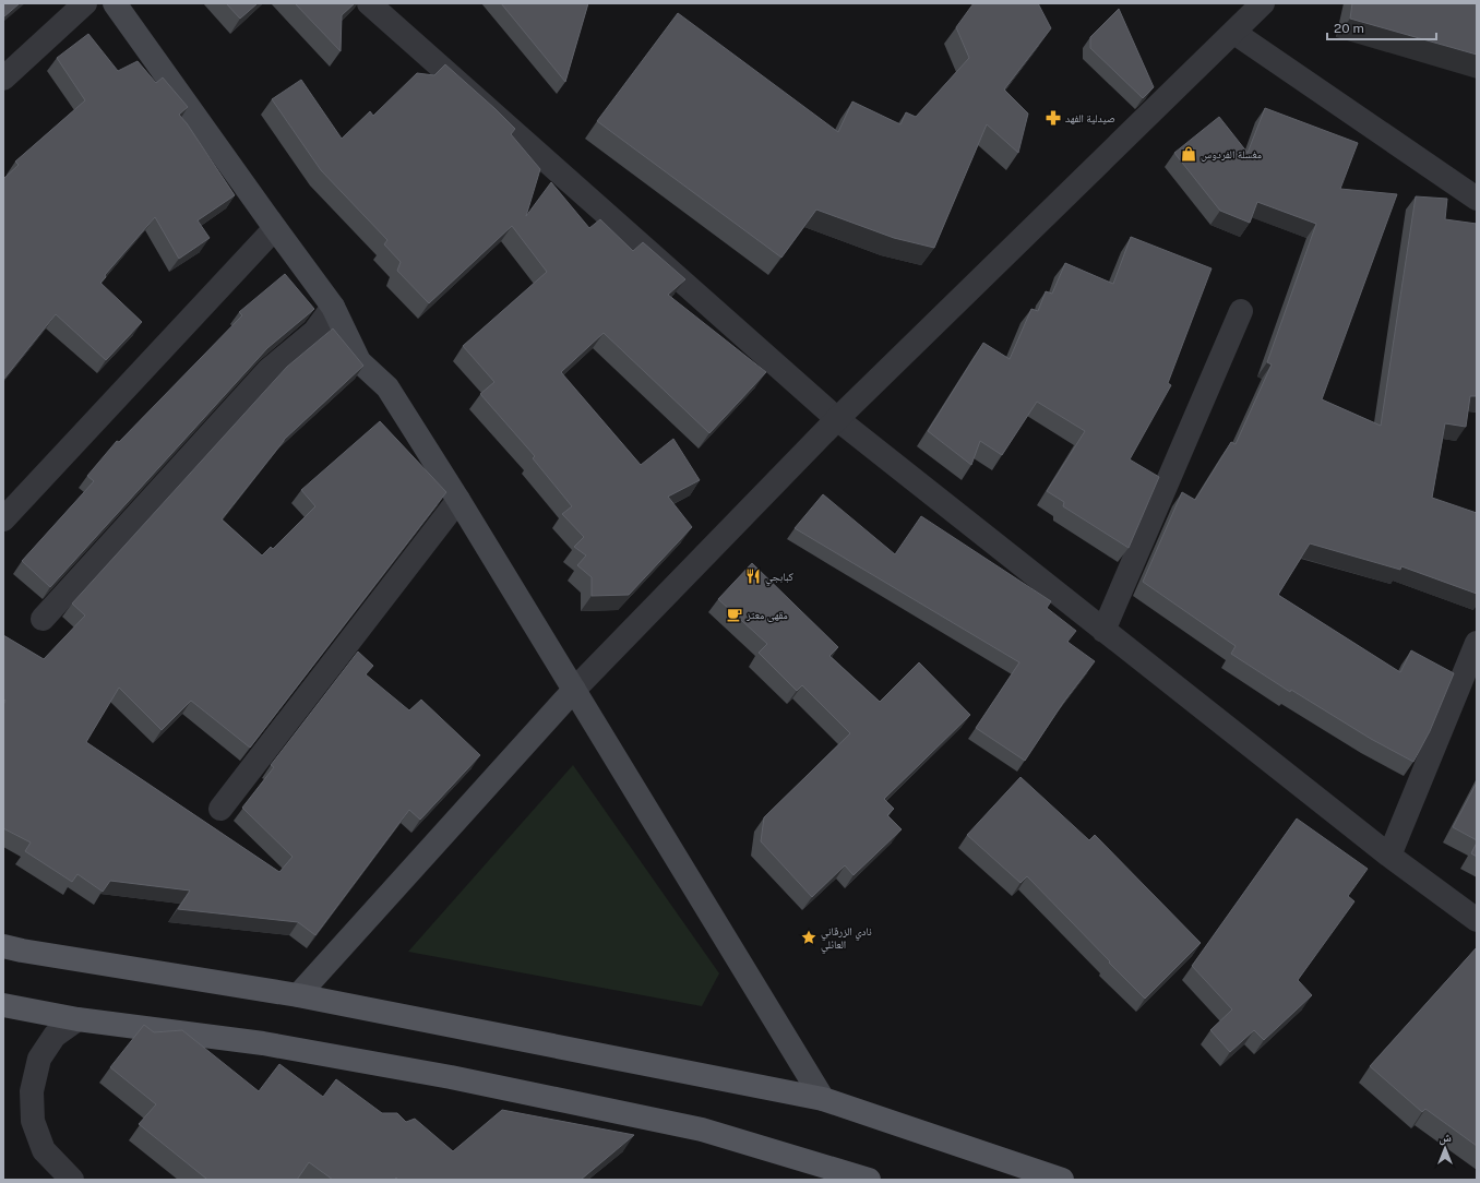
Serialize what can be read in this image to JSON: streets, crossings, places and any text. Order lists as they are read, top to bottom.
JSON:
{
  "places": {
    "pharmacy": ["صيدلية الفهد"],
    "shop": ["مغسلة الفردوس"],
    "restaurant": ["كبابجي"],
    "cafe": ["مقهى معتز"],
    "place": ["نادي الزرقاني العائلي"]
  },
  "scale_bar": "20 m",
  "north": "top"
}
